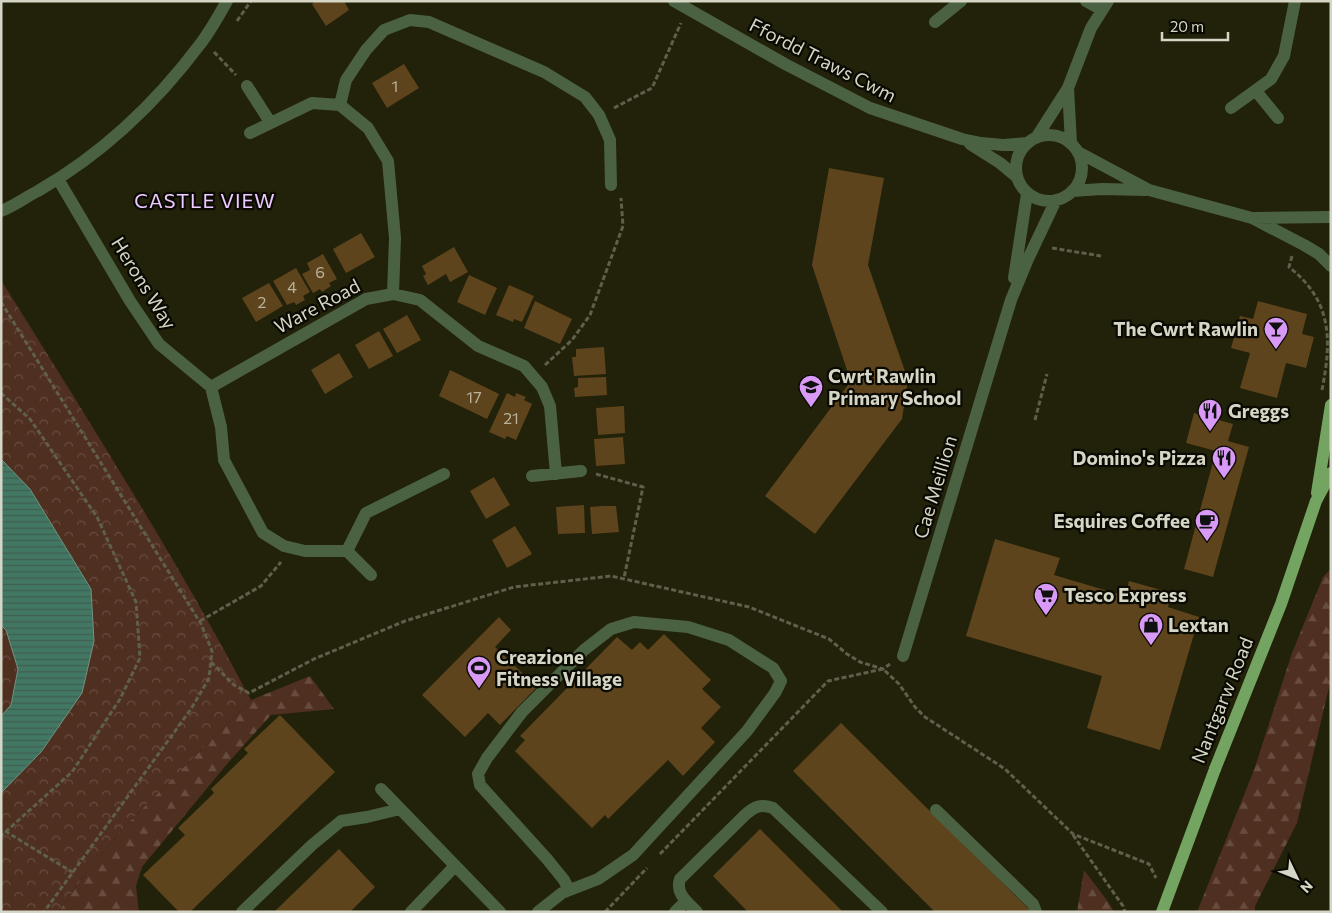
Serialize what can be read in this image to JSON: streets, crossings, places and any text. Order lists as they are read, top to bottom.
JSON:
{
  "streets": {
    "main road": ["Nantgarw Road"],
    "street": [
      "Ffordd Traws Cwm",
      "Herons Way",
      "Ware Road",
      "Cae Meillion"
    ]
  },
  "crossings": [
    ["Ffordd Traws Cwm", "Cae Meillion"],
    ["Herons Way", "Ware Road"]
  ],
  "districts": ["CASTLE VIEW"],
  "places": {
    "bar": ["The Cwrt Rawlin"],
    "school or university": ["Cwrt Rawlin Primary School"],
    "restaurant": ["Greggs", "Domino's Pizza"],
    "cafe": ["Esquires Coffee"],
    "supermarket": ["Tesco Express"],
    "shop": ["Lextan"],
    "sports": ["Creazione Fitness Village"]
  },
  "house_numbers": [
    "1",
    "6",
    "4",
    "2",
    "17",
    "21"
  ],
  "scale_bar": "20 m",
  "north": "bottom right"
}
